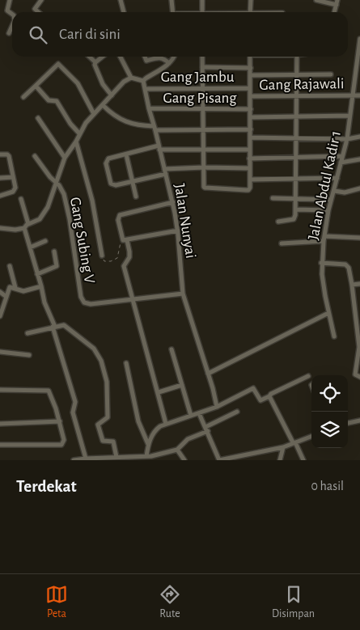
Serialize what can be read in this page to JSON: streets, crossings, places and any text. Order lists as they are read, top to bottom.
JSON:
{
  "streets": {
    "street": [
      "Gang Jambu",
      "Gang Rajawali",
      "Gang Pisang",
      "Jalan Abdul Kadir 1",
      "Jalan Nunyai",
      "Gang Subing V"
    ]
  },
  "crossings": [
    ["Gang Jambu", "Jalan Nunyai"],
    ["Gang Rajawali", "Jalan Abdul Kadir 1"],
    ["Gang Pisang", "Jalan Nunyai"],
    ["Jalan Nunyai", "Gang Subing V"]
  ],
  "page": {
    "search": "Cari di sini",
    "heading": ["Terdekat", "0 hasil"],
    "nav": ["Peta", "Rute", "Disimpan"]
  }
}
